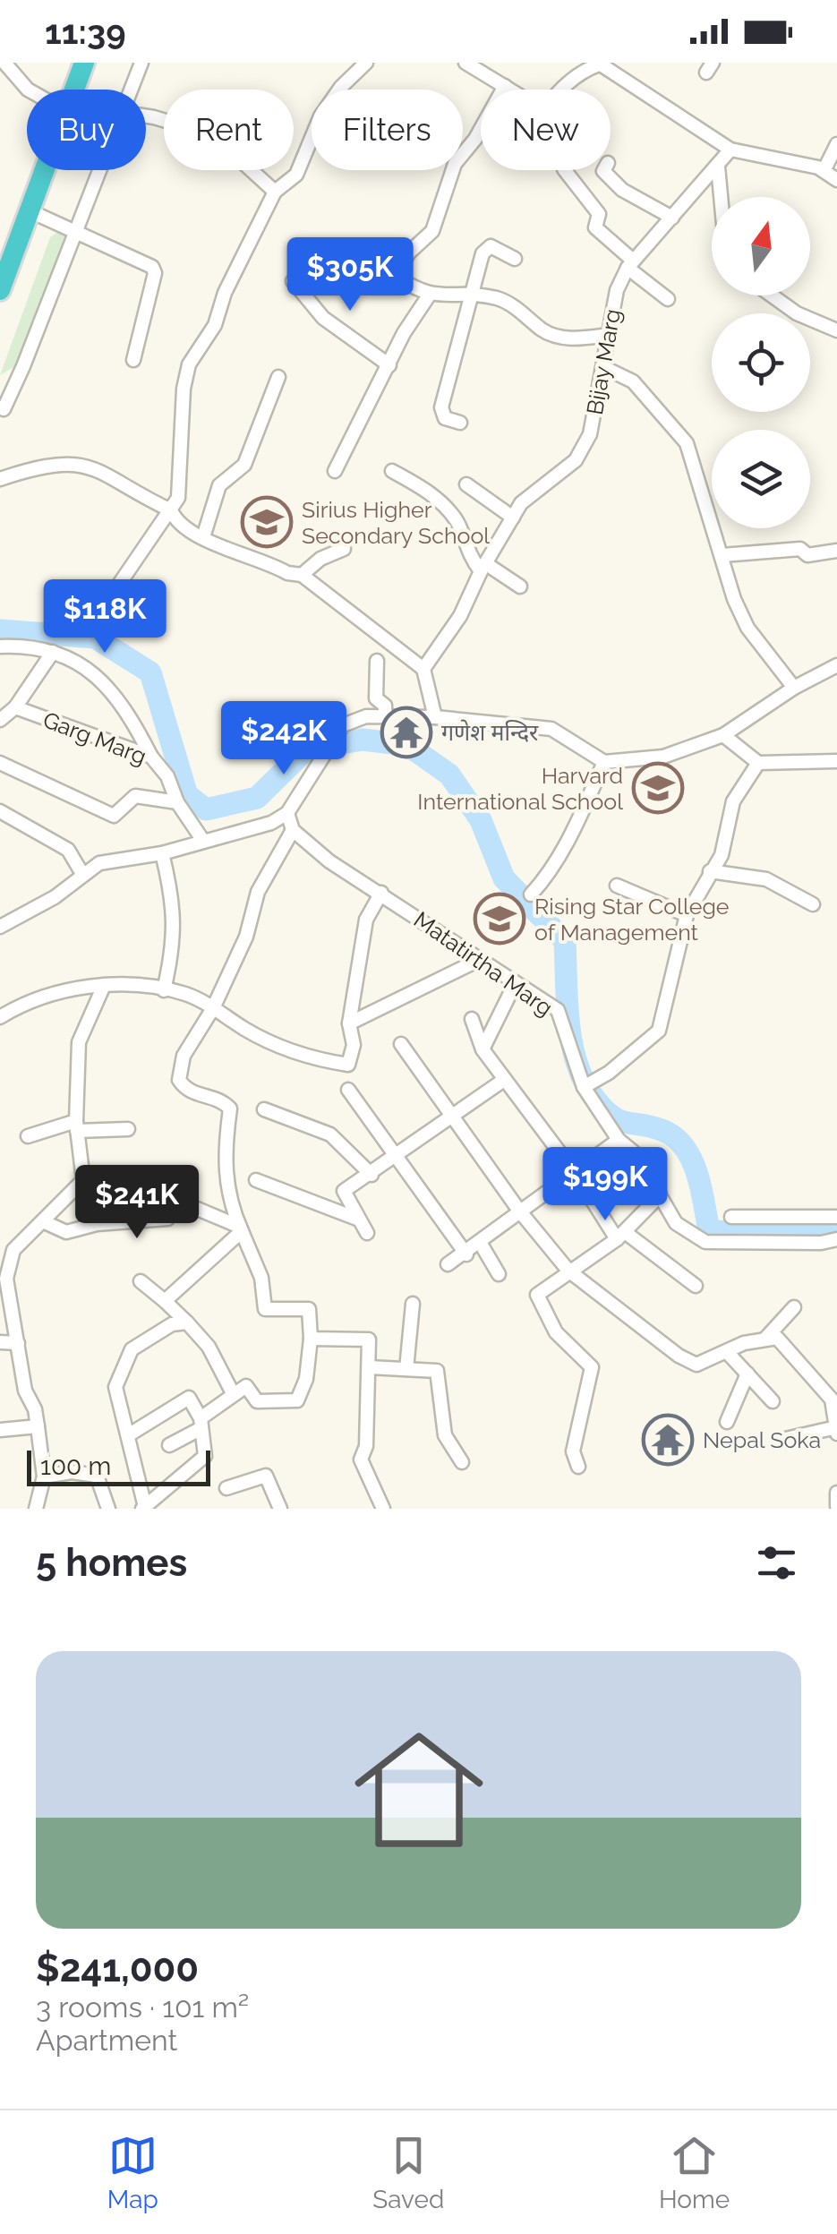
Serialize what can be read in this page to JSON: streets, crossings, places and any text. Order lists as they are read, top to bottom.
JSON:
{
  "streets": {
    "street": ["Bijay Marg", "Garg Marg", "Matatirtha Marg"]
  },
  "places": {
    "school or university": ["Sirius Higher Secondary School", "Harvard International School", "Rising Star College of Management"],
    "temple": ["गणेश मन्दिर", "Nepal Soka"]
  },
  "scale_bar": "100 m",
  "north": "top",
  "page": {
    "status": "11:39",
    "chip": [
      "Buy",
      "Rent",
      "Filters",
      "New"
    ],
    "price": [
      "$305K",
      "$118K",
      "$242K",
      "$199K",
      "$241K"
    ],
    "scale": "100 m",
    "heading": "5 homes",
    "list": [
      {
        "name": "$241,000",
        "note": "3 rooms · 101 m² · Apartment"
      }
    ],
    "tabs": ["Map", "Saved", "Home"]
  }
}
